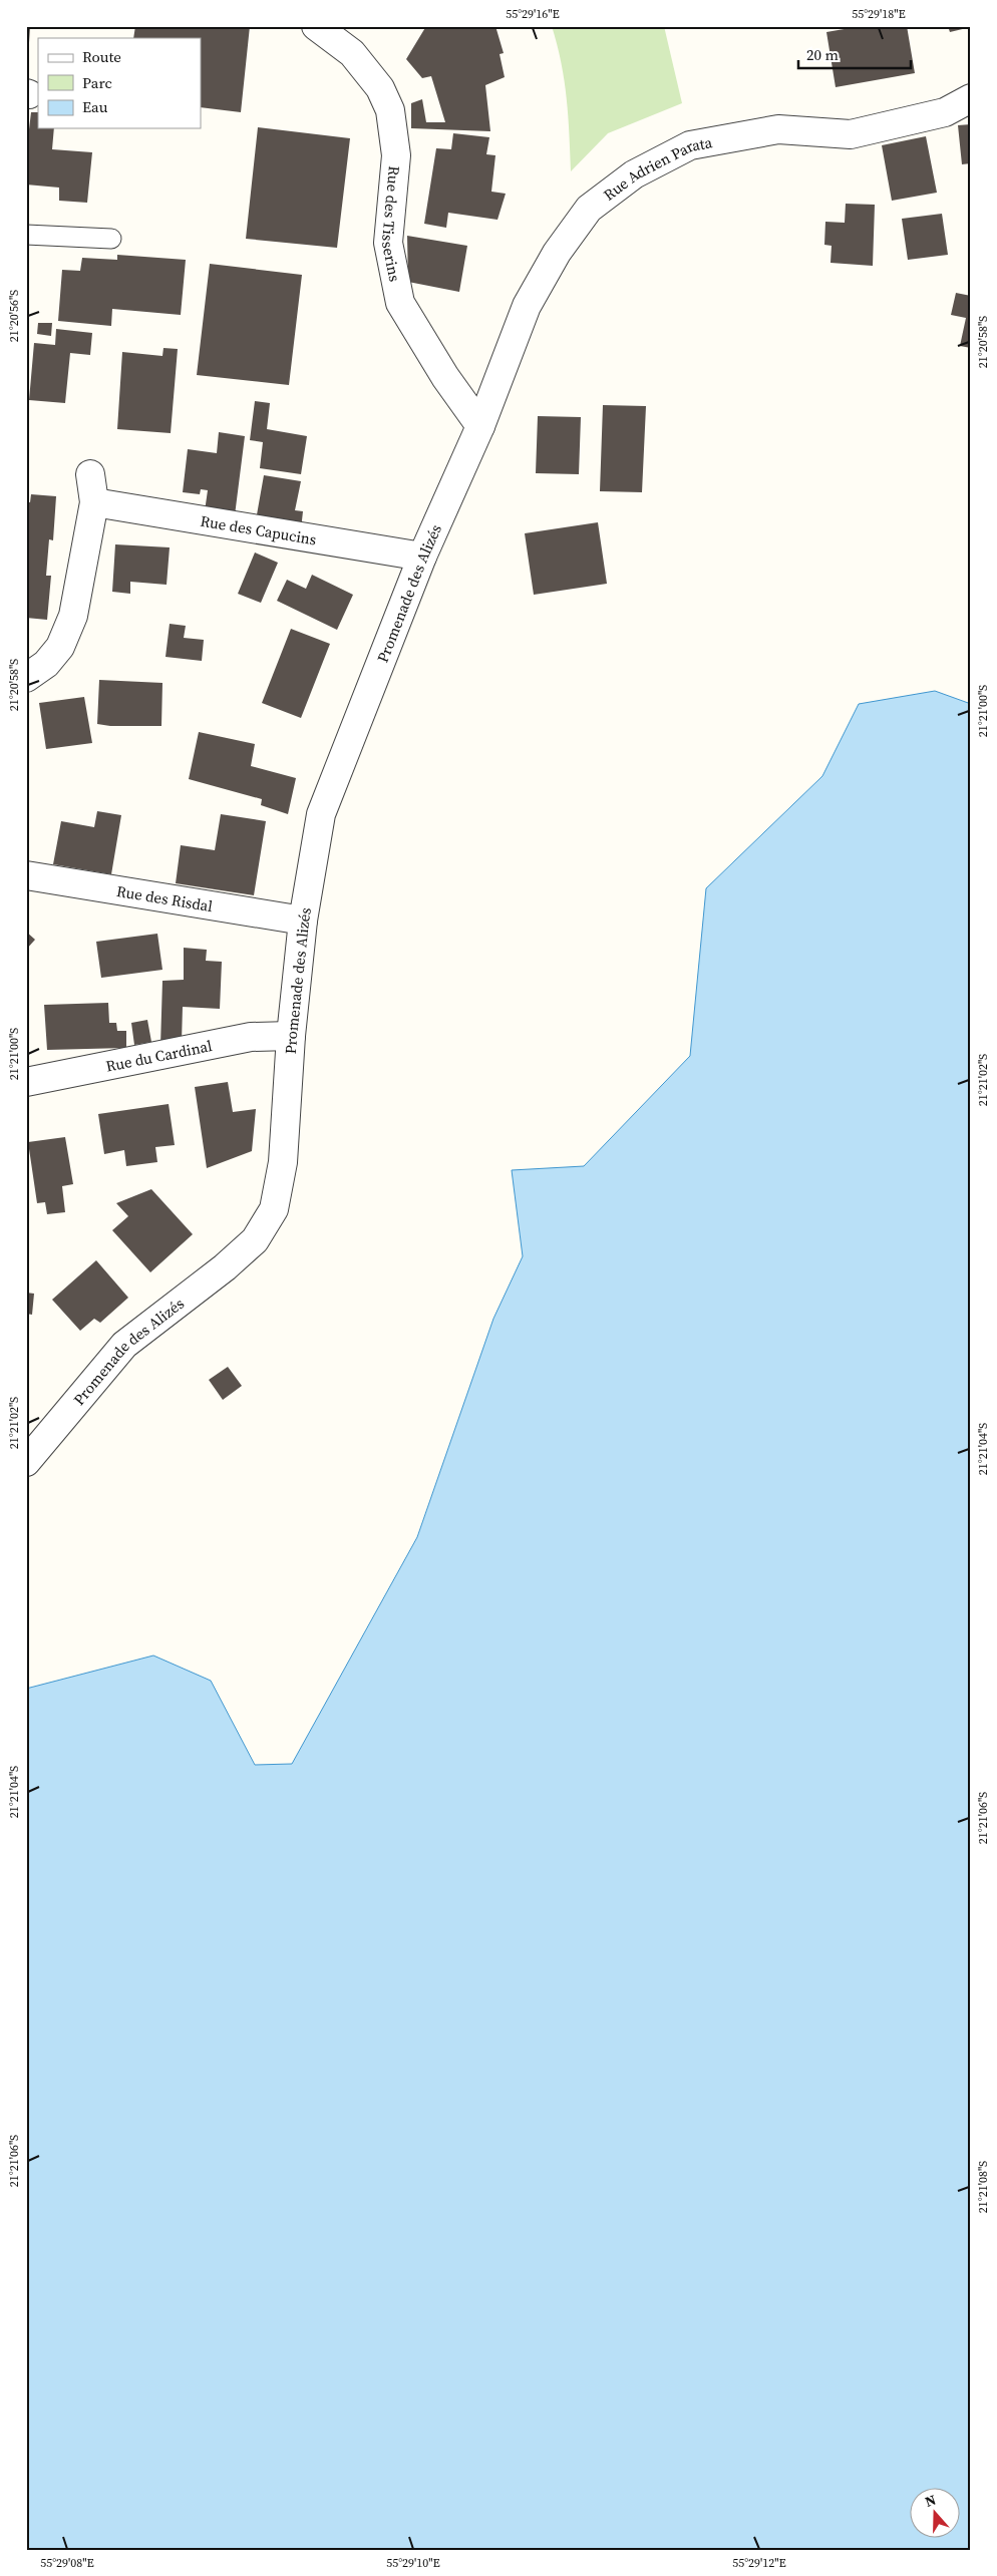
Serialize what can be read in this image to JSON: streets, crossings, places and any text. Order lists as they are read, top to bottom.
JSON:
{
  "streets": {
    "street": [
      "Rue Adrien Parata",
      "Rue des Tisserins",
      "Rue des Capucins",
      "Promenade des Alizés",
      "Rue des Risdal",
      "Rue du Cardinal"
    ]
  },
  "crossings": [
    ["Rue Adrien Parata", "Rue des Tisserins"],
    ["Rue Adrien Parata", "Promenade des Alizés"],
    ["Rue des Tisserins", "Promenade des Alizés"],
    ["Rue des Capucins", "Promenade des Alizés"],
    ["Promenade des Alizés", "Rue des Risdal"],
    ["Promenade des Alizés", "Rue du Cardinal"]
  ],
  "legend": ["Route", "Parc", "Eau"],
  "scale_bar": "20 m",
  "north": "top",
  "coordinates": [
    "55°29'16\"E",
    "55°29'18\"E",
    "21°20'56\"S",
    "21°20'58\"S",
    "21°21'00\"S",
    "21°21'02\"S",
    "21°21'04\"S",
    "21°21'06\"S",
    "21°21'08\"S",
    "55°29'08\"E",
    "55°29'10\"E",
    "55°29'12\"E"
  ]
}
